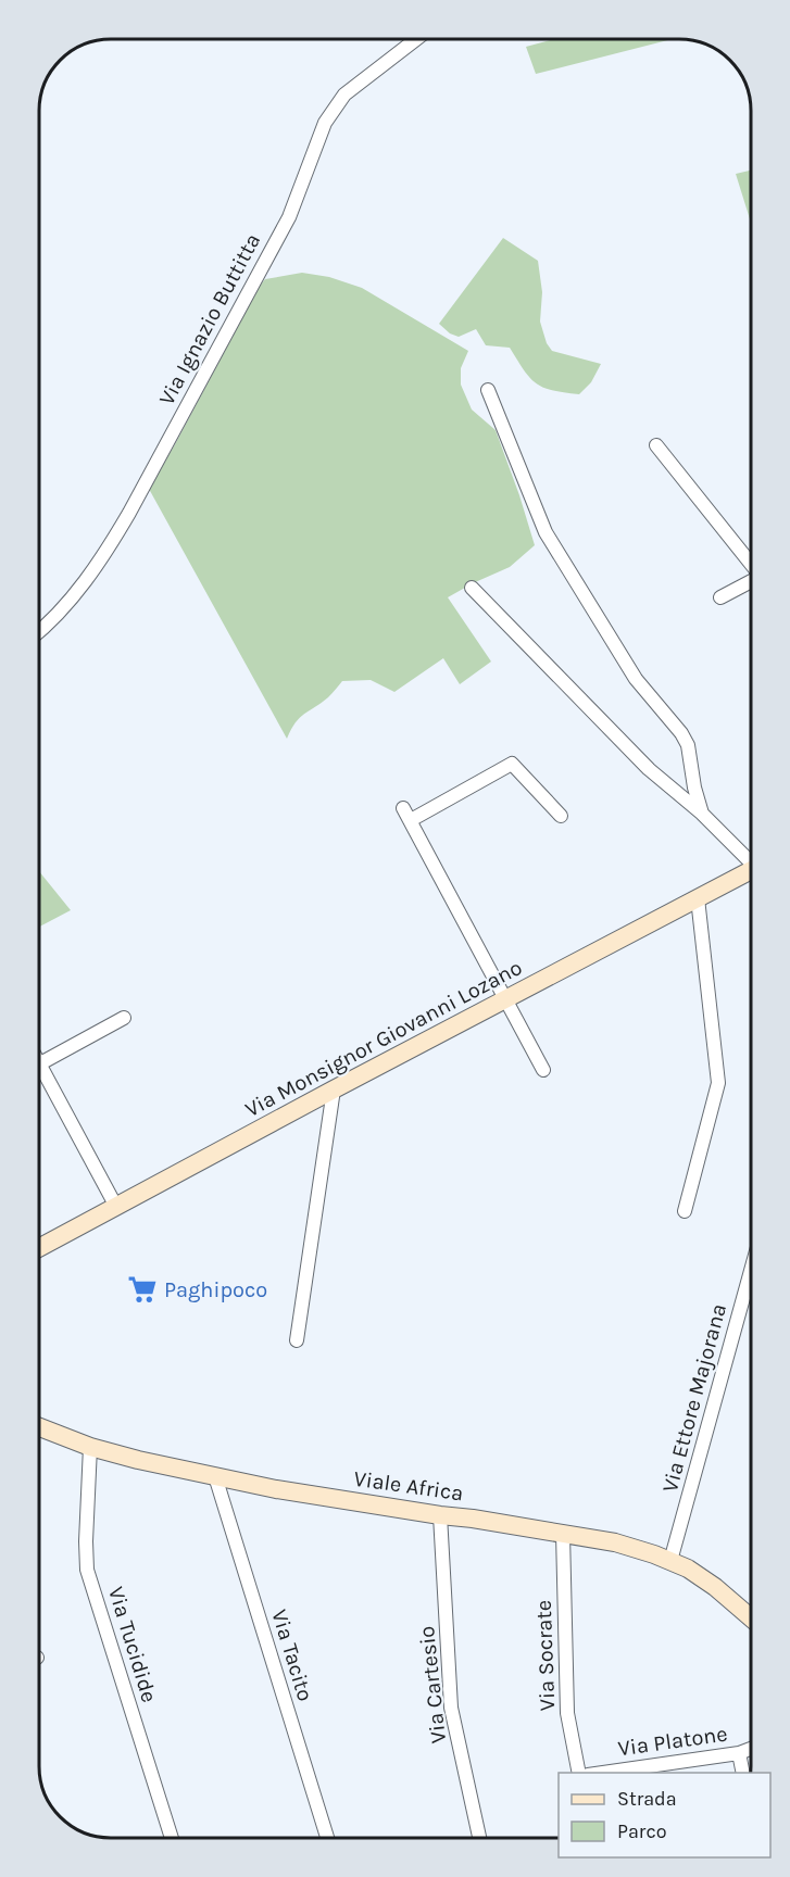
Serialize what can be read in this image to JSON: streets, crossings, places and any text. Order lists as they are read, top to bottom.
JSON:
{
  "streets": {
    "main road": ["Via Monsignor Giovanni Lozano", "Viale Africa"],
    "street": [
      "Via Ignazio Buttitta",
      "Via Ettore Majorana",
      "Via Tucidide",
      "Via Tacito",
      "Via Socrate",
      "Via Cartesio",
      "Via Platone"
    ]
  },
  "crossings": [
    ["Via Ettore Majorana", "Viale Africa"],
    ["Viale Africa", "Via Tucidide"],
    ["Viale Africa", "Via Tacito"],
    ["Viale Africa", "Via Socrate"],
    ["Viale Africa", "Via Cartesio"]
  ],
  "places": {
    "supermarket": ["Paghipoco"]
  },
  "legend": ["Strada", "Parco"]
}
